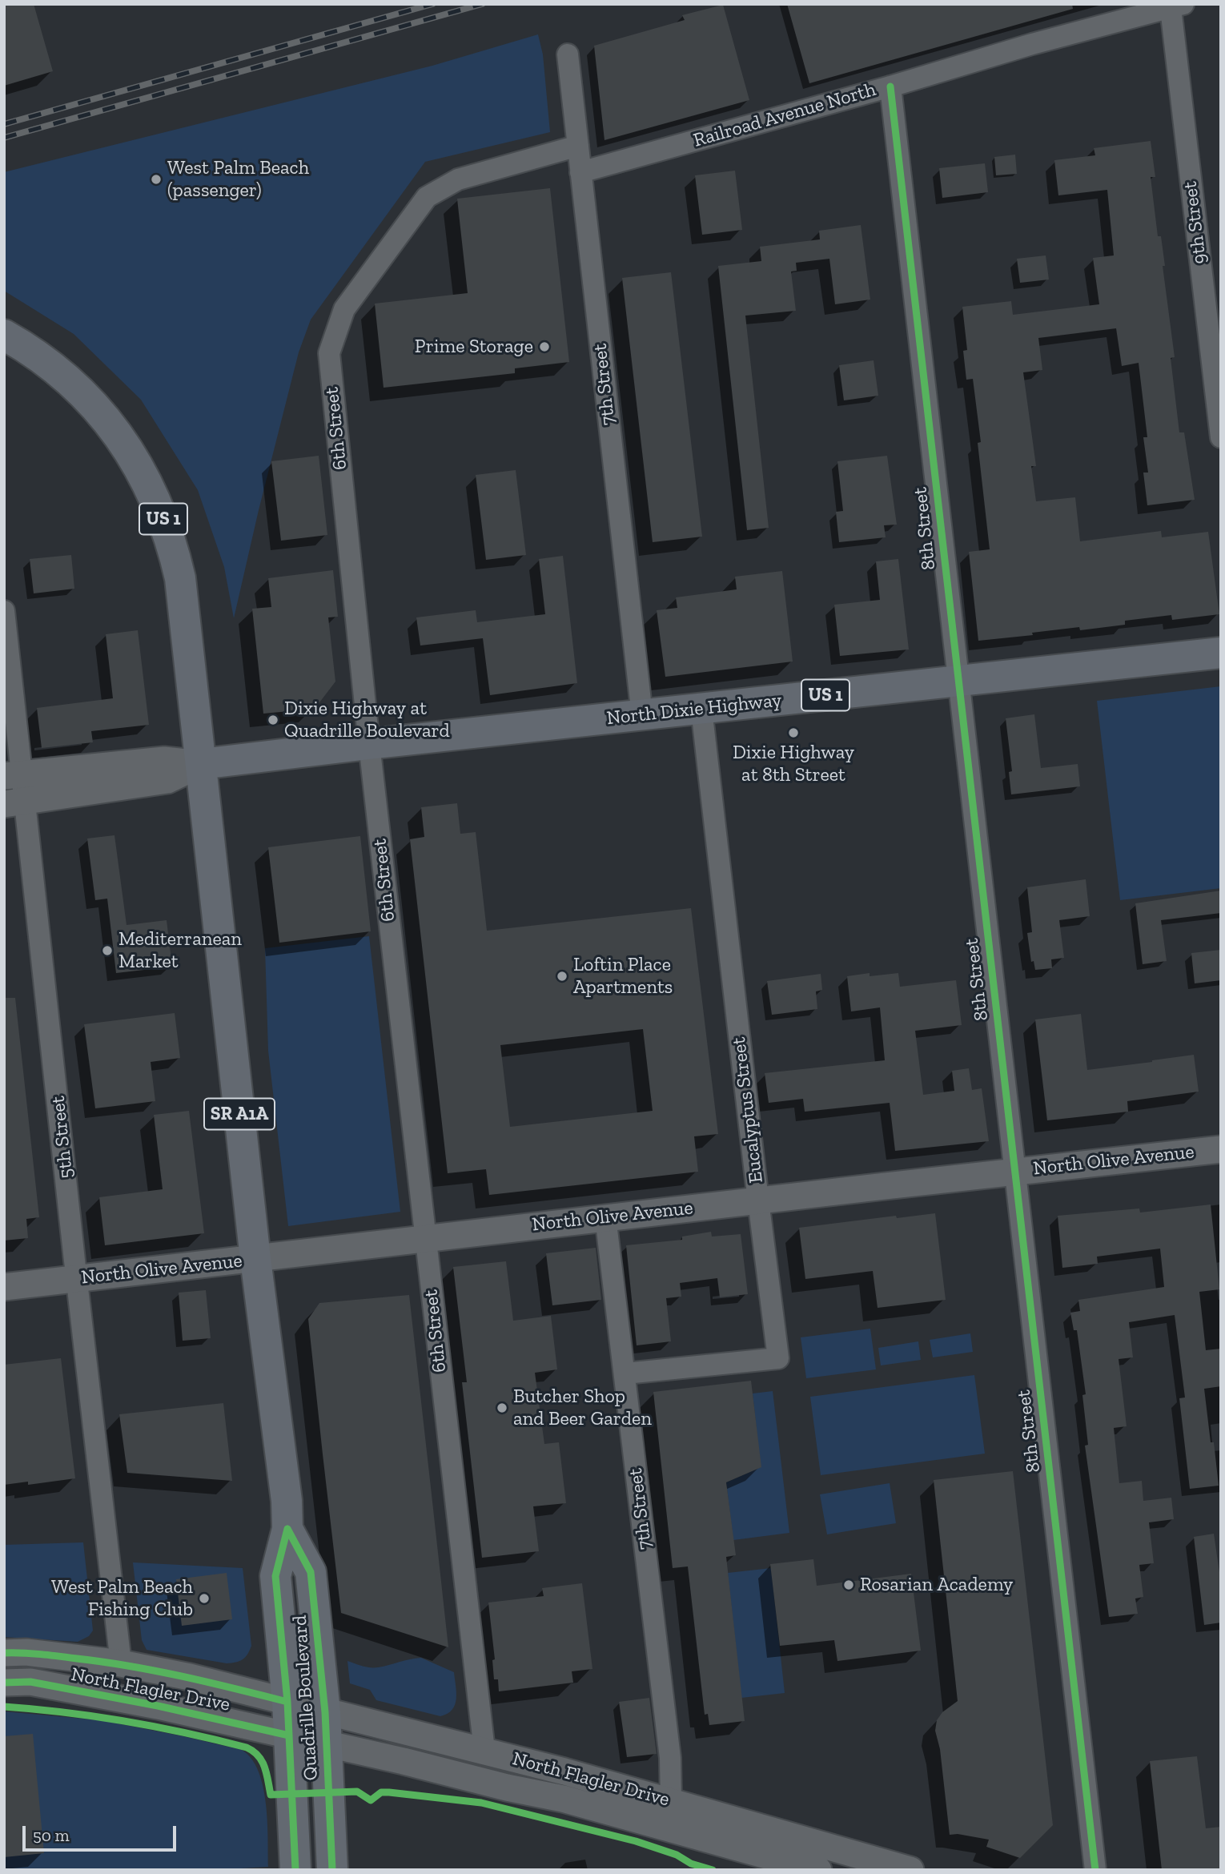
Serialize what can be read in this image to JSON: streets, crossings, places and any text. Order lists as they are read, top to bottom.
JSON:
{
  "streets": {
    "main road": [
      "US 1",
      "North Dixie Highway",
      "SR A1A",
      "Quadrille Boulevard"
    ],
    "street": [
      "Railroad Avenue North",
      "9th Street",
      "7th Street",
      "6th Street",
      "8th Street",
      "Eucalyptus Street",
      "5th Street",
      "North Olive Avenue",
      "North Flagler Drive"
    ]
  },
  "crossings": [
    ["Railroad Avenue North", "9th Street"],
    ["Railroad Avenue North", "7th Street"],
    ["Railroad Avenue North", "8th Street"],
    ["7th Street", "6th Street"],
    ["7th Street", "North Dixie Highway"],
    ["7th Street", "Eucalyptus Street"],
    ["7th Street", "North Olive Avenue"],
    ["7th Street", "North Flagler Drive"],
    ["6th Street", "North Dixie Highway"],
    ["6th Street", "North Olive Avenue"],
    ["6th Street", "North Flagler Drive"],
    ["US 1", "North Dixie Highway"],
    ["US 1", "SR A1A"],
    ["8th Street", "North Dixie Highway"],
    ["8th Street", "North Olive Avenue"],
    ["North Dixie Highway", "Eucalyptus Street"],
    ["North Dixie Highway", "SR A1A"],
    ["North Dixie Highway", "5th Street"],
    ["Eucalyptus Street", "North Olive Avenue"],
    ["SR A1A", "North Olive Avenue"],
    ["SR A1A", "North Flagler Drive"],
    ["SR A1A", "Quadrille Boulevard"],
    ["5th Street", "North Olive Avenue"],
    ["5th Street", "North Flagler Drive"],
    ["North Flagler Drive", "Quadrille Boulevard"]
  ],
  "places": [
    "West Palm Beach (passenger)",
    "Prime Storage",
    "Dixie Highway at Quadrille Boulevard",
    "Dixie Highway at 8th Street",
    "Mediterranean Market",
    "Loftin Place Apartments",
    "Butcher Shop and Beer Garden",
    "Rosarian Academy",
    "West Palm Beach Fishing Club"
  ],
  "scale_bar": "50 m"
}
